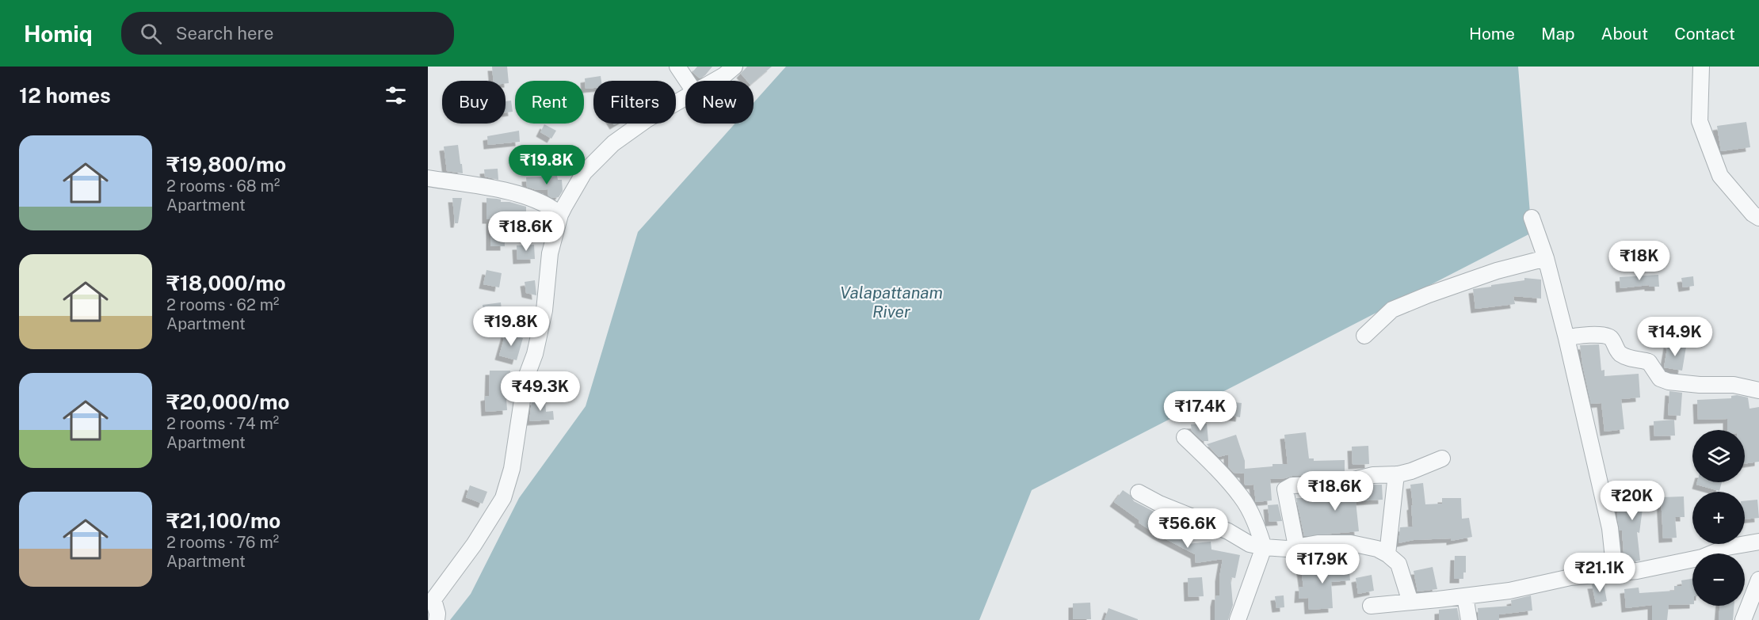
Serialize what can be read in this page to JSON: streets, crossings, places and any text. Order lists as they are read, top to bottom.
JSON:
{
  "water": ["Valapattanam River"],
  "page": {
    "header": "Homiq",
    "search": "Search here",
    "nav": [
      "Home",
      "Map",
      "About",
      "Contact"
    ],
    "heading": "12 homes",
    "chip": [
      "Buy",
      "Rent",
      "Filters",
      "New"
    ],
    "list": [
      {
        "name": "₹19,800/mo",
        "note": "2 rooms · 68 m² · Apartment"
      },
      {
        "name": "₹18,000/mo",
        "note": "2 rooms · 62 m² · Apartment"
      },
      {
        "name": "₹20,000/mo",
        "note": "2 rooms · 74 m² · Apartment"
      },
      {
        "name": "₹21,100/mo",
        "note": "2 rooms · 76 m² · Apartment"
      }
    ],
    "price": [
      "₹19.8K",
      "₹18.6K",
      "₹18K",
      "₹19.8K",
      "₹14.9K",
      "₹49.3K",
      "₹17.4K",
      "₹18.6K",
      "₹20K",
      "₹56.6K",
      "₹17.9K",
      "₹21.1K"
    ],
    "map_buttons": ["+", "−"]
  }
}
